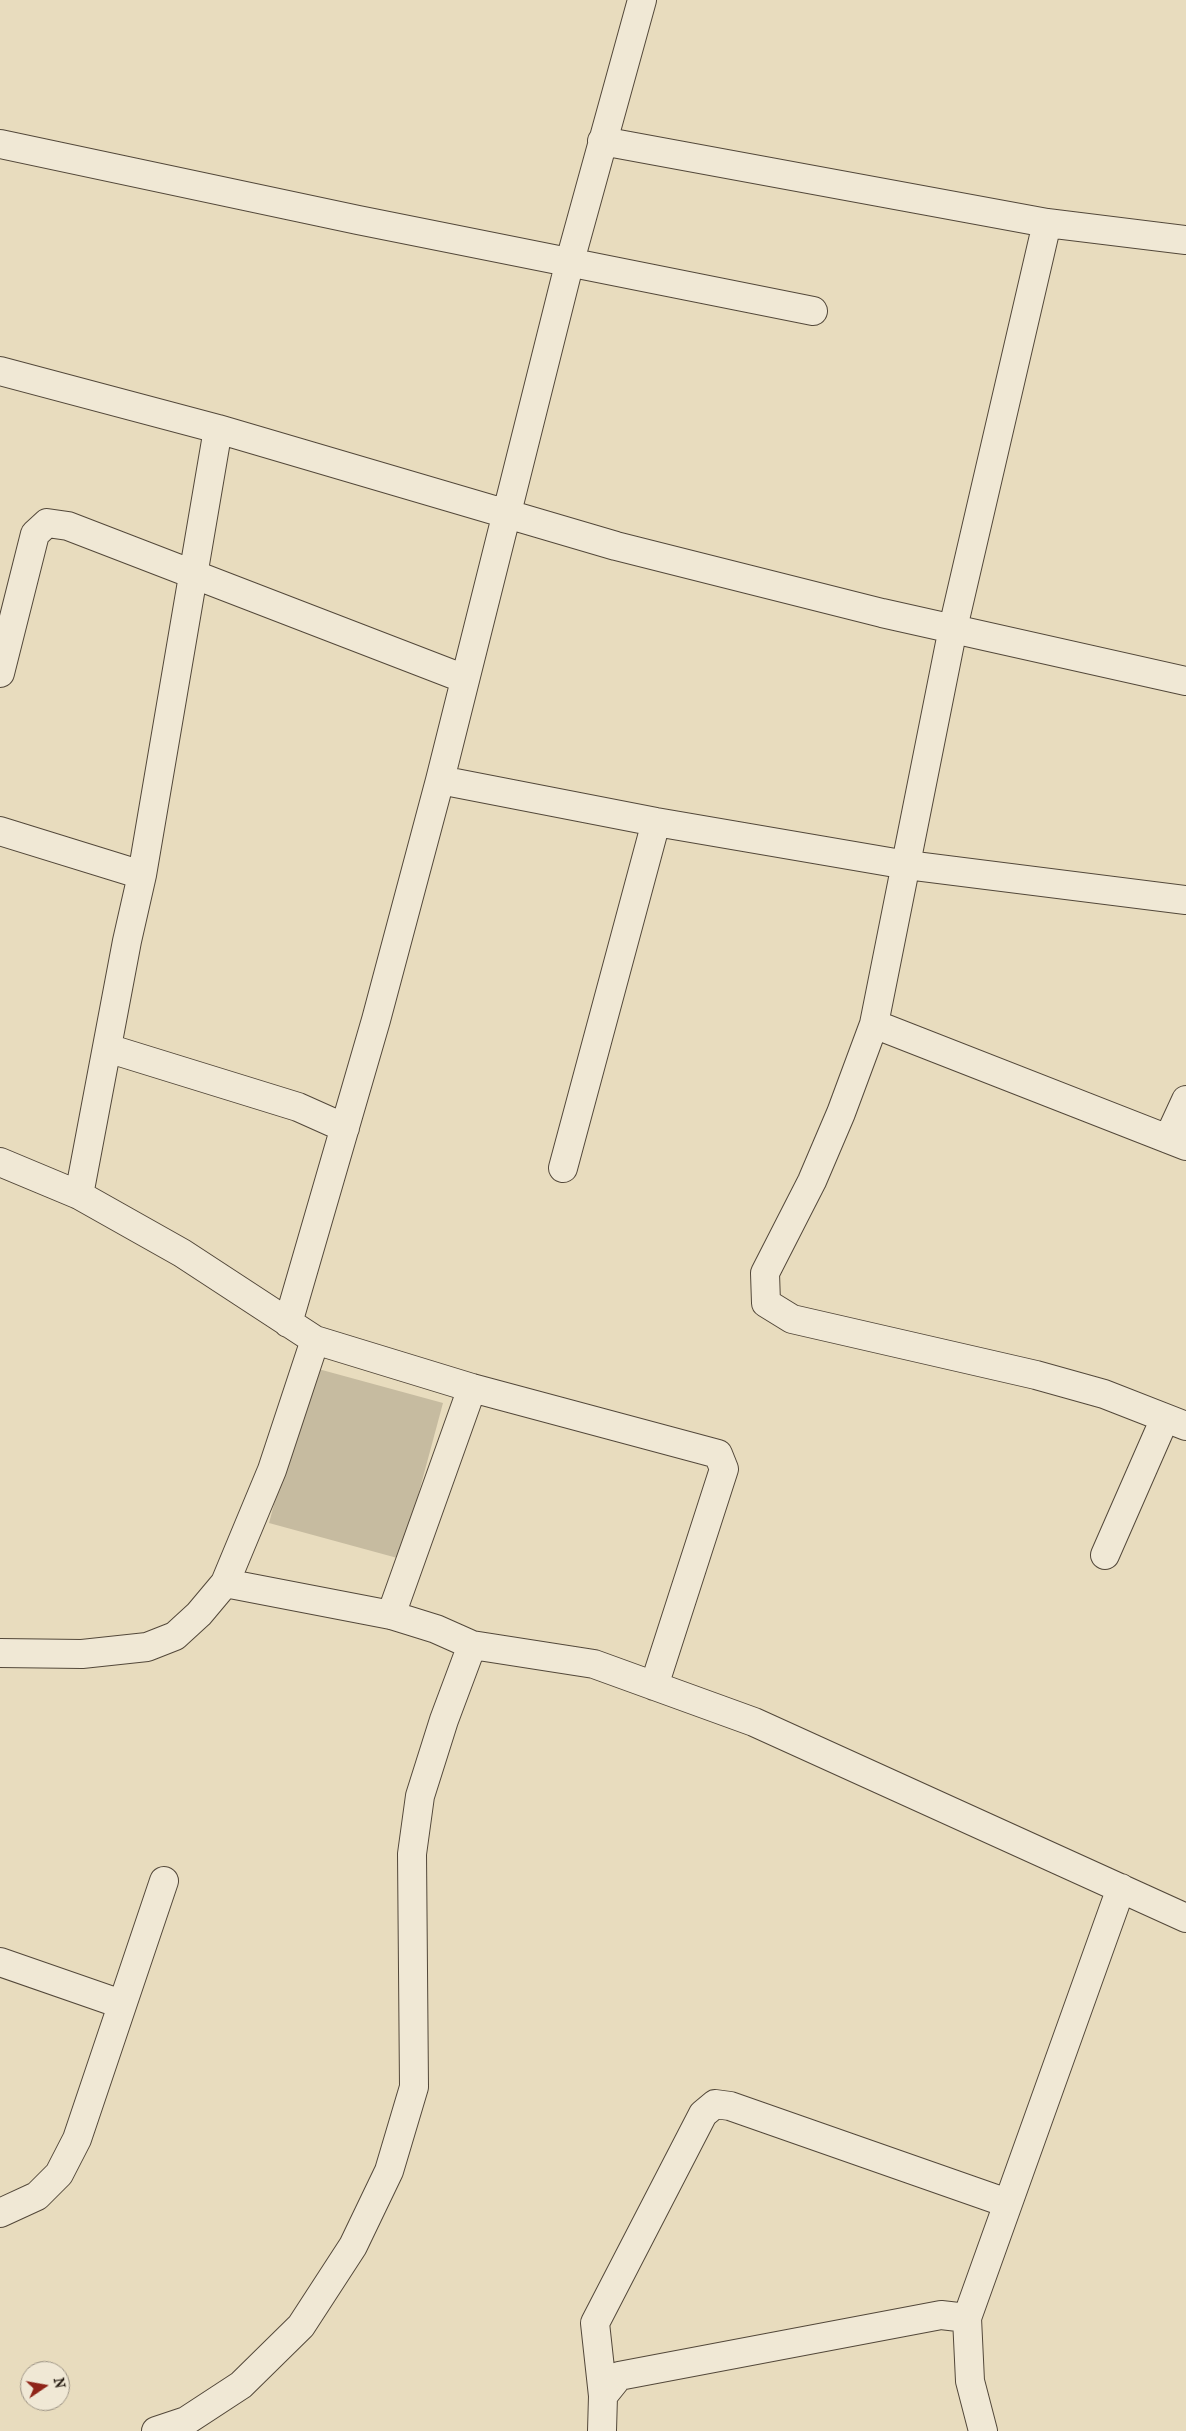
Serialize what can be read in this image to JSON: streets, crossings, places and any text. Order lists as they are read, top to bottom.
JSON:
{
  "north": "right"
}
